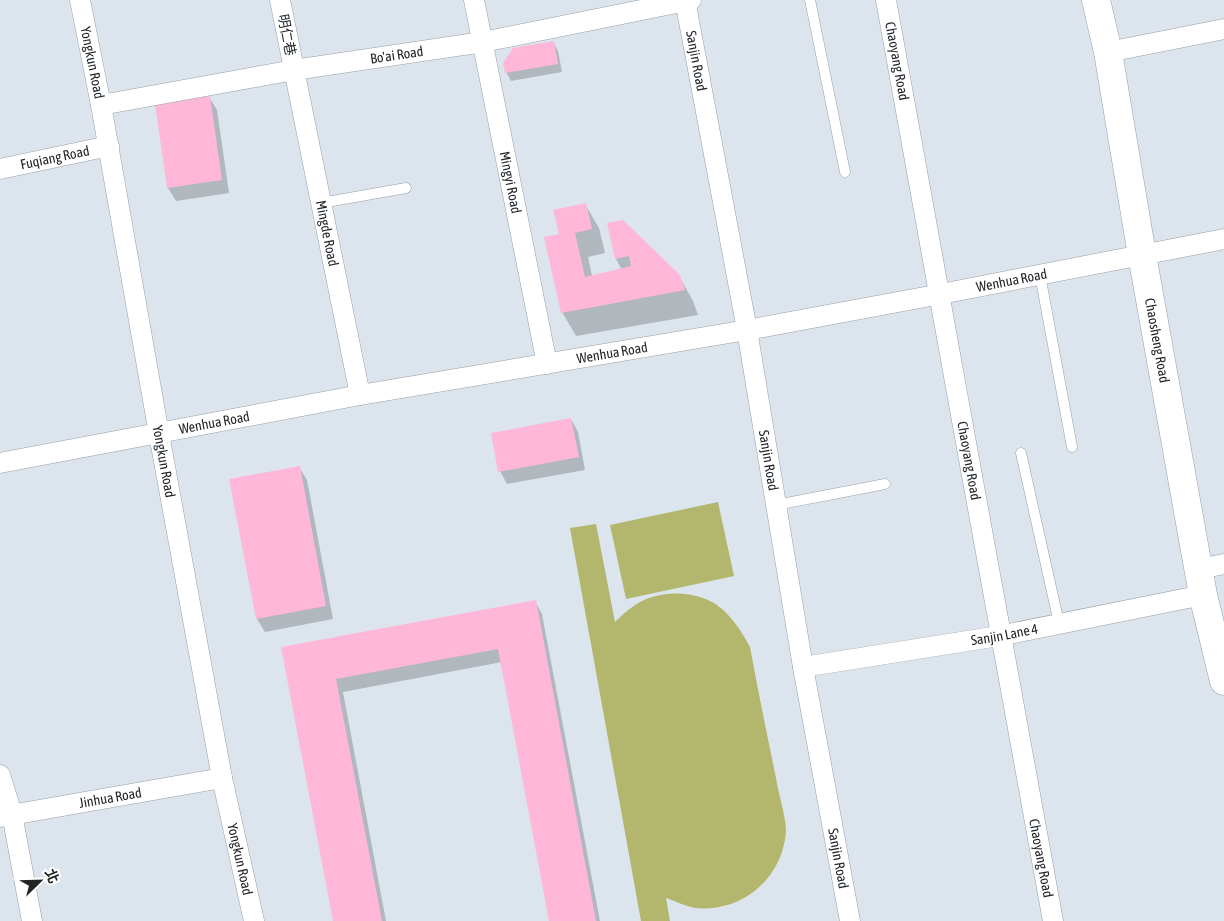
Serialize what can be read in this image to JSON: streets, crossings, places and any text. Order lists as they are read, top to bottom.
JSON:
{
  "streets": {
    "main road": ["Chaosheng Road"],
    "street": [
      "明仁巷",
      "Bo'ai Road",
      "Yongkun Road",
      "Sanjin Road",
      "Chaoyang Road",
      "Fuqiang Road",
      "Mingyi Road",
      "Mingde Road",
      "Wenhua Road",
      "Sanjin Lane 4",
      "Jinhua Road"
    ]
  },
  "crossings": [
    ["明仁巷", "Bo'ai Road"],
    ["明仁巷", "Mingde Road"],
    ["Bo'ai Road", "Yongkun Road"],
    ["Bo'ai Road", "Sanjin Road"],
    ["Bo'ai Road", "Mingyi Road"],
    ["Bo'ai Road", "Mingde Road"],
    ["Yongkun Road", "Fuqiang Road"],
    ["Yongkun Road", "Wenhua Road"],
    ["Yongkun Road", "Jinhua Road"],
    ["Sanjin Road", "Wenhua Road"],
    ["Sanjin Road", "Sanjin Lane 4"],
    ["Chaoyang Road", "Wenhua Road"],
    ["Chaoyang Road", "Sanjin Lane 4"],
    ["Mingyi Road", "Wenhua Road"],
    ["Mingde Road", "Wenhua Road"],
    ["Wenhua Road", "Chaosheng Road"],
    ["Chaosheng Road", "Sanjin Lane 4"]
  ],
  "north": "top right"
}
